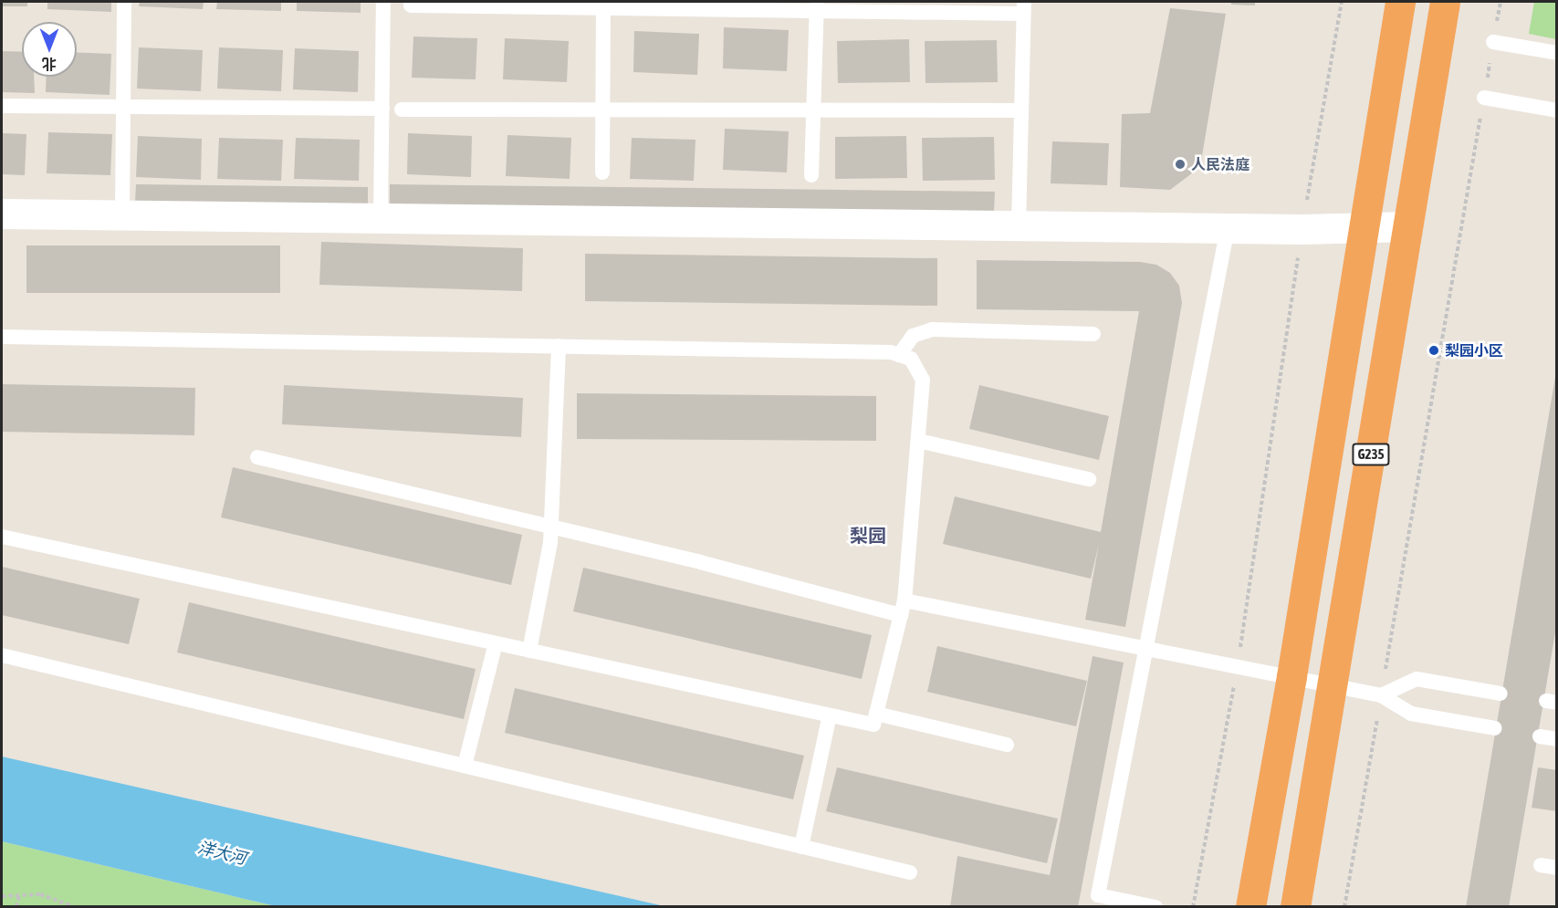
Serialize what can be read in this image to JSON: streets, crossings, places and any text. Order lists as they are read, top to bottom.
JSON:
{
  "streets": {
    "highway": ["G235"]
  },
  "districts": ["梨园"],
  "water": ["洋大河"],
  "places": ["人民法庭", "梨园小区"],
  "north": "bottom"
}
